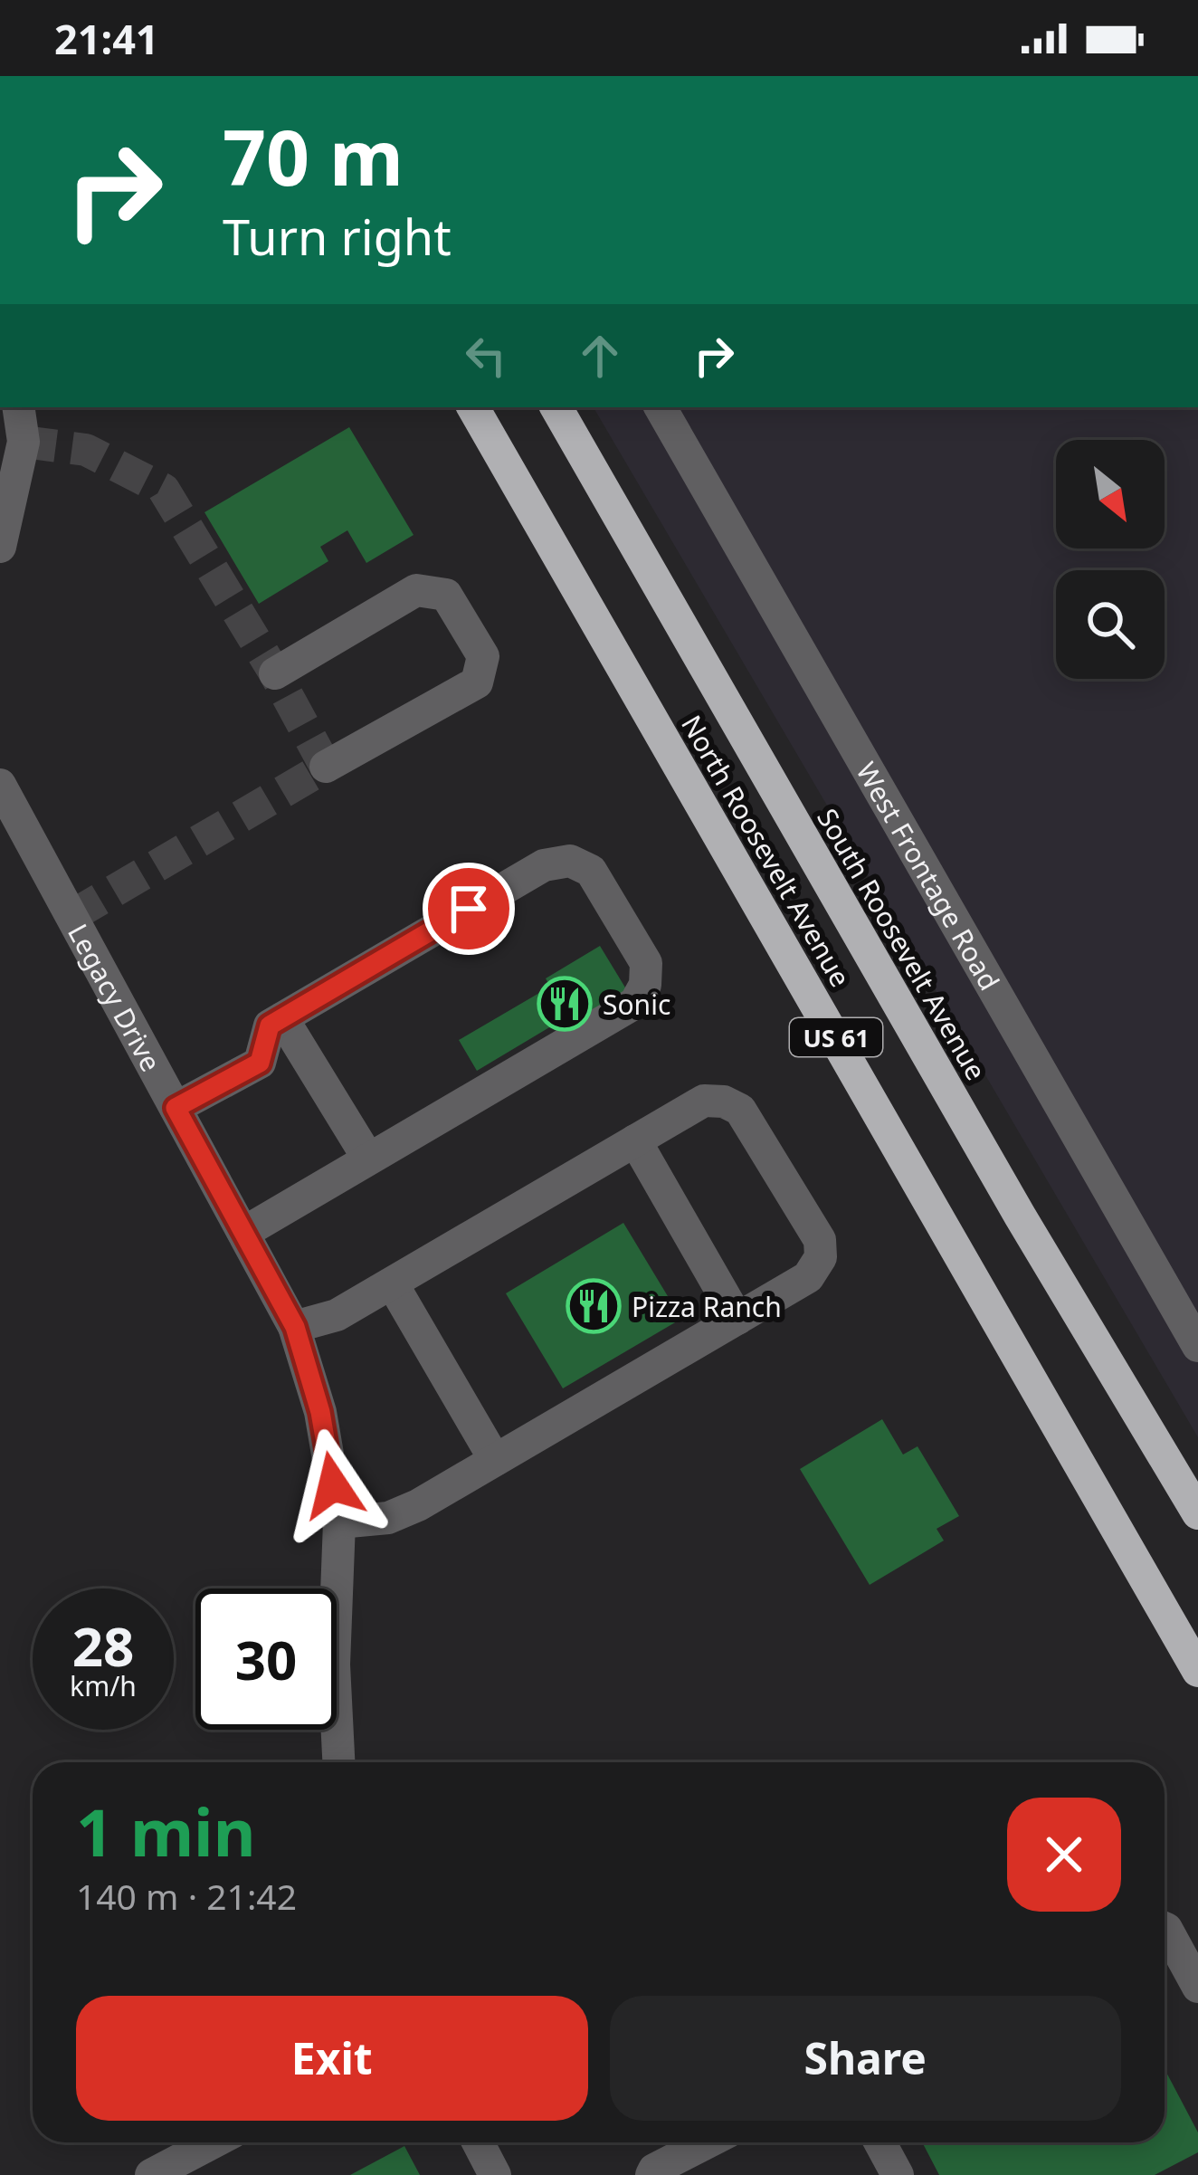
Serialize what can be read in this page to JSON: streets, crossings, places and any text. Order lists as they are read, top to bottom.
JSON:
{
  "streets": {
    "highway": ["North Roosevelt Avenue", "South Roosevelt Avenue", "US 61"],
    "street": ["West Frontage Road", "Legacy Drive"]
  },
  "places": {
    "restaurant": ["Sonic", "Pizza Ranch"]
  },
  "north": "bottom right",
  "page": {
    "status": "21:41",
    "turn": ["70 m", "Turn right"],
    "speed": "28 km/h",
    "limit": "30",
    "heading": ["1 min", "140 m · 21:42"],
    "buttons": ["Exit", "Share"]
  }
}
